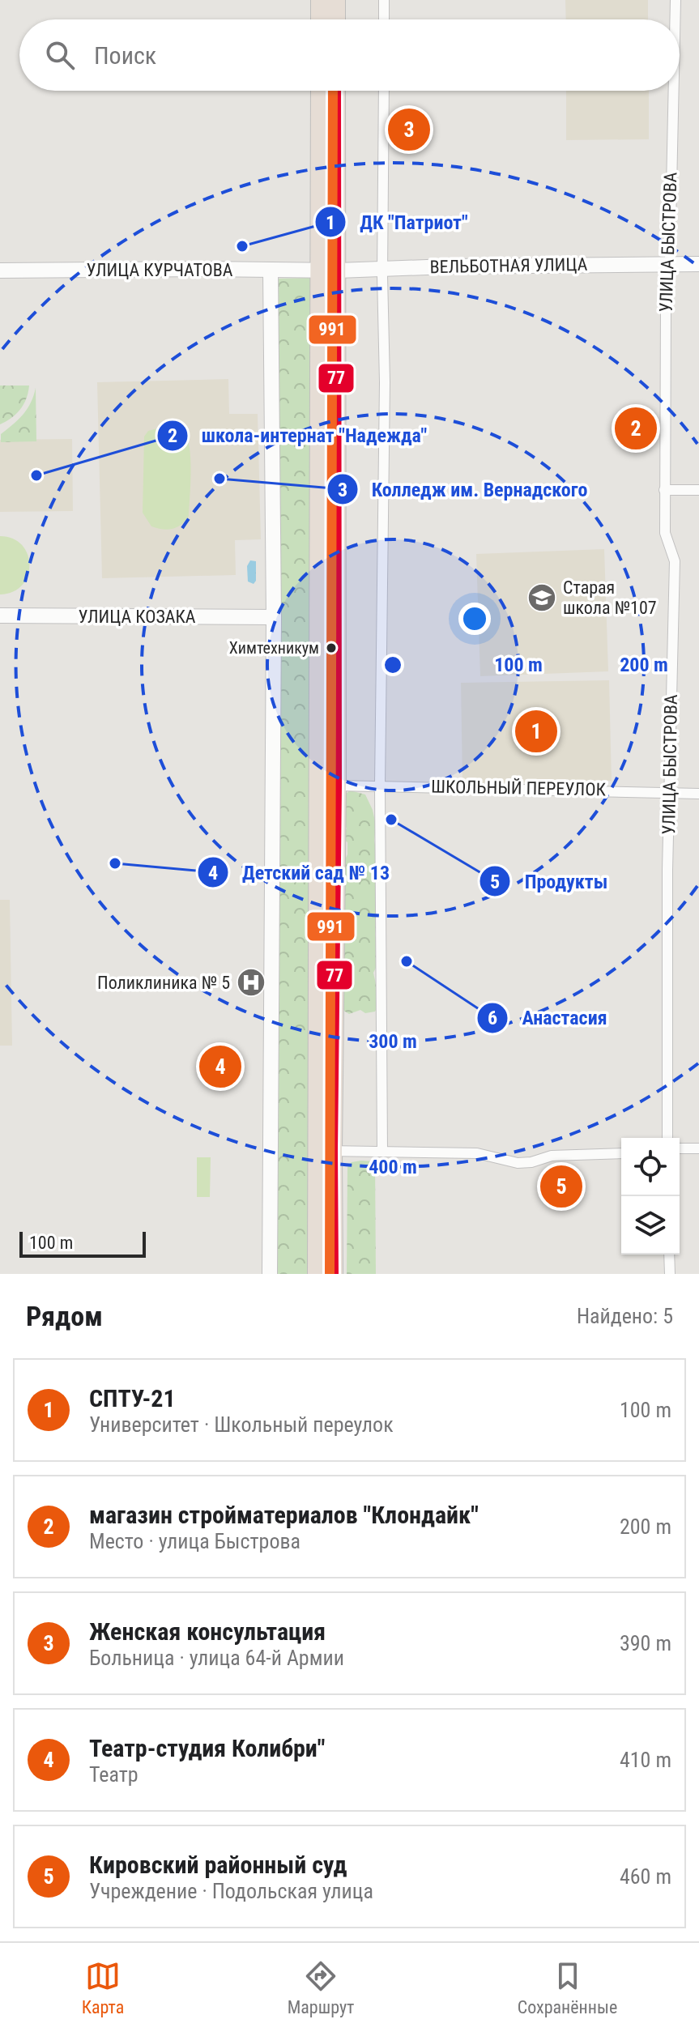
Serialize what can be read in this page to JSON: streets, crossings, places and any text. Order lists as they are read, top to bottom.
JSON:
{
  "streets": {
    "street": [
      "УЛИЦА БЫСТРОВА",
      "ВЕЛЬБОТНАЯ УЛИЦА",
      "УЛИЦА КУРЧАТОВА",
      "УЛИЦА КОЗАКА",
      "ШКОЛЬНЫЙ ПЕРЕУЛОК"
    ]
  },
  "crossings": [
    ["УЛИЦА БЫСТРОВА", "ВЕЛЬБОТНАЯ УЛИЦА"],
    ["УЛИЦА БЫСТРОВА", "ШКОЛЬНЫЙ ПЕРЕУЛОК"],
    ["ВЕЛЬБОТНАЯ УЛИЦА", "УЛИЦА КУРЧАТОВА"]
  ],
  "places": {
    "other": [
      "ДК \"Патриот\"",
      "школа-интернат \"Надежда\"",
      "Колледж им. Вернадского",
      "Химтехникум",
      "Продукты",
      "Детский сад № 13",
      "Анастасия"
    ],
    "school or university": ["Старая школа №107"],
    "hospital": ["Поликлиника № 5"]
  },
  "lines": ["transit line 77", "transit line 991"],
  "scale_bar": "100 m",
  "page": {
    "search": "Поиск",
    "pins": [
      "3",
      "2",
      "1",
      "4",
      "5"
    ],
    "scale": "100 m",
    "heading": ["Рядом", "Найдено: 5"],
    "list": [
      {
        "mark": "1",
        "name": "СПТУ-21",
        "note": "Университет · Школьный переулок",
        "value": "100 m"
      },
      {
        "mark": "2",
        "name": "магазин стройматериалов \"Клондайк\"",
        "note": "Место · улица Быстрова",
        "value": "200 m"
      },
      {
        "mark": "3",
        "name": "Женская консультация",
        "note": "Больница · улица 64-й Армии",
        "value": "390 m"
      },
      {
        "mark": "4",
        "name": "Театр-студия Колибри\"",
        "note": "Театр",
        "value": "410 m"
      },
      {
        "mark": "5",
        "name": "Кировский районный суд",
        "note": "Учреждение · Подольская улица",
        "value": "460 m"
      }
    ],
    "nav": ["Карта", "Маршрут", "Сохранённые"]
  },
  "rings": [
    "100 m",
    "200 m",
    "300 m",
    "400 m"
  ]
}
